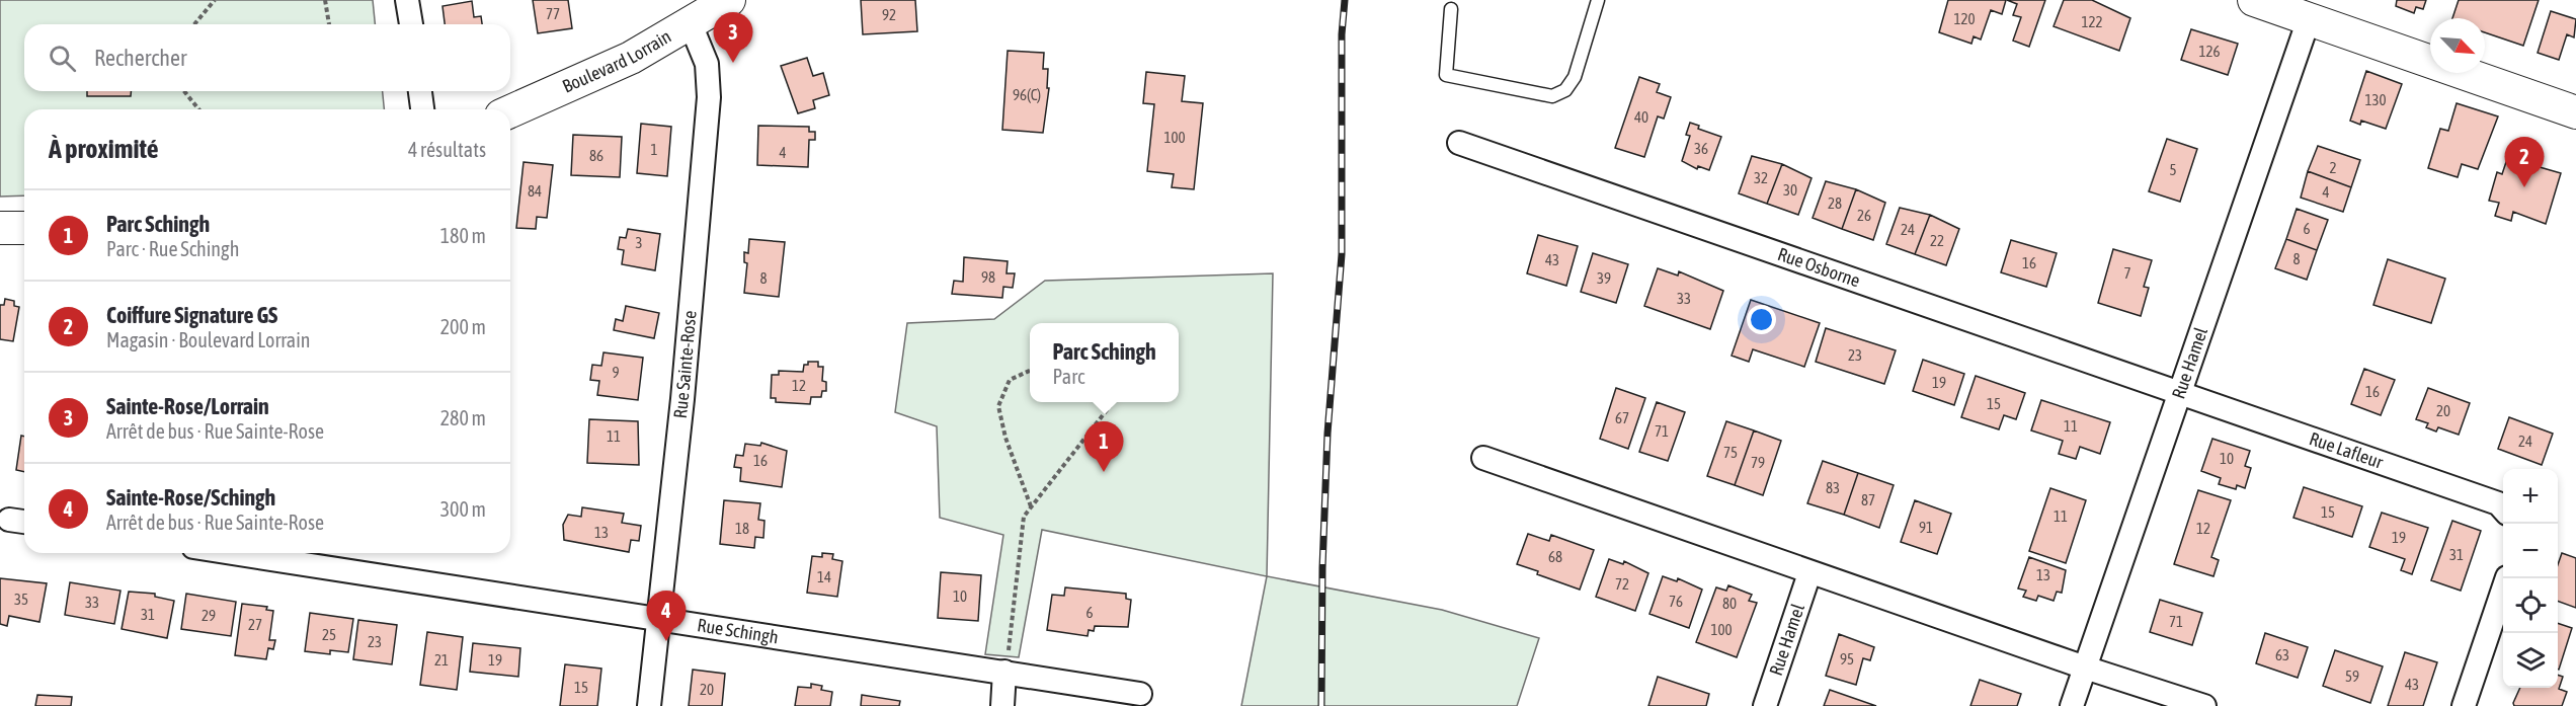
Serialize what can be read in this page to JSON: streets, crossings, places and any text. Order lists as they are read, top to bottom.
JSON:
{
  "streets": {
    "main road": ["Boulevard Lorrain"],
    "street": [
      "Rue Osborne",
      "Rue Hamel",
      "Rue Sainte-Rose",
      "Rue Lafleur",
      "Rue Schingh"
    ]
  },
  "crossings": [
    ["Boulevard Lorrain", "Rue Sainte-Rose"],
    ["Rue Osborne", "Rue Hamel"],
    ["Rue Osborne", "Rue Lafleur"],
    ["Rue Hamel", "Rue Lafleur"],
    ["Rue Sainte-Rose", "Rue Schingh"]
  ],
  "house_numbers": [
    "77",
    "92",
    "120",
    "122",
    "126",
    "96(C)",
    "130",
    "40",
    "100",
    "36",
    "1",
    "4",
    "86",
    "2",
    "5",
    "32",
    "30",
    "84",
    "4",
    "28",
    "26",
    "6",
    "24",
    "22",
    "3",
    "8",
    "43",
    "16",
    "7",
    "98",
    "8",
    "39",
    "33",
    "23",
    "9",
    "19",
    "12",
    "16",
    "15",
    "20",
    "67",
    "11",
    "71",
    "11",
    "24",
    "75",
    "10",
    "16",
    "79",
    "83",
    "87",
    "15",
    "11",
    "91",
    "18",
    "12",
    "13",
    "19",
    "31",
    "68",
    "13",
    "14",
    "72",
    "10",
    "35",
    "76",
    "33",
    "80",
    "6",
    "31",
    "29",
    "71",
    "27",
    "100",
    "25",
    "23",
    "63",
    "95",
    "21",
    "19",
    "59",
    "43",
    "15",
    "20"
  ],
  "north": "bottom right",
  "page": {
    "pins": [
      "3",
      "2",
      "1",
      "4"
    ],
    "search": "Rechercher",
    "heading": ["À proximité", "4 résultats"],
    "list": [
      {
        "mark": "1",
        "name": "Parc Schingh",
        "note": "Parc · Rue Schingh",
        "value": "180 m"
      },
      {
        "mark": "2",
        "name": "Coiffure Signature GS",
        "note": "Magasin · Boulevard Lorrain",
        "value": "200 m"
      },
      {
        "mark": "3",
        "name": "Sainte-Rose/Lorrain",
        "note": "Arrêt de bus · Rue Sainte-Rose",
        "value": "280 m"
      },
      {
        "mark": "4",
        "name": "Sainte-Rose/Schingh",
        "note": "Arrêt de bus · Rue Sainte-Rose",
        "value": "300 m"
      }
    ],
    "popup": ["Parc Schingh", "Parc"],
    "map_buttons": ["+", "−"]
  }
}
